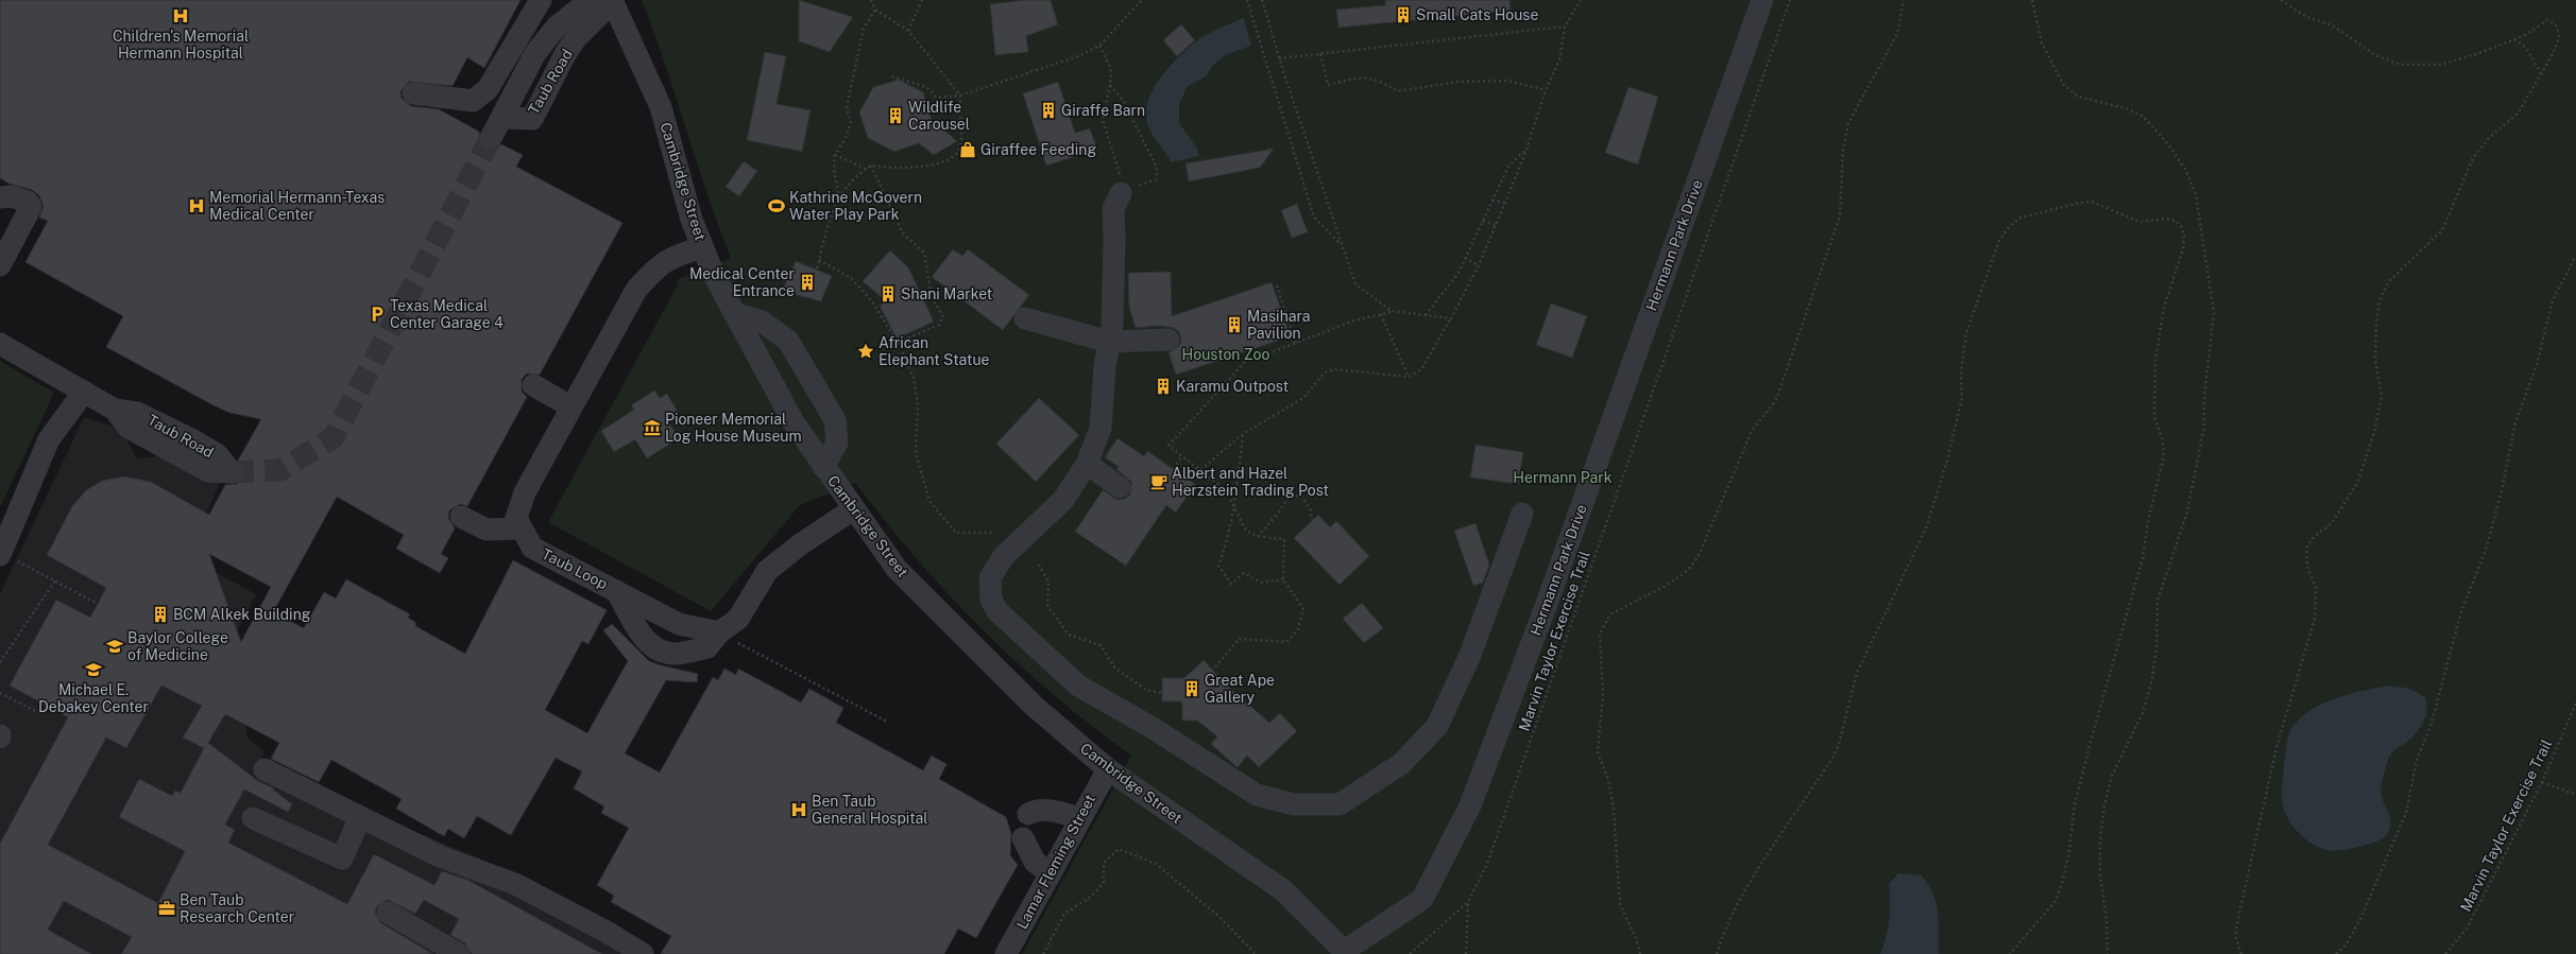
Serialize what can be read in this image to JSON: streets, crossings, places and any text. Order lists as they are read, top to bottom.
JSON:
{
  "streets": {
    "street": [
      "Taub Road",
      "Cambridge Street",
      "Hermann Park Drive",
      "Taub Loop",
      "Lamar Fleming Street"
    ],
    "path": ["Marvin Taylor Exercise Trail"]
  },
  "crossings": [
    ["Taub Road", "Cambridge Street"],
    ["Cambridge Street", "Hermann Park Drive"],
    ["Cambridge Street", "Taub Loop"],
    ["Cambridge Street", "Lamar Fleming Street"]
  ],
  "parks": ["Houston Zoo", "Hermann Park"],
  "places": {
    "building": [
      "Small Cats House",
      "Giraffe Barn",
      "Wildlife Carousel",
      "Medical Center Entrance",
      "Shani Market",
      "Masihara Pavilion",
      "Karamu Outpost",
      "BCM Alkek Building",
      "Great Ape Gallery"
    ],
    "hospital": ["Children's Memorial Hermann Hospital", "Memorial Hermann-Texas Medical Center", "Ben Taub General Hospital"],
    "shop": ["Giraffee Feeding"],
    "sports": ["Kathrine McGovern Water Play Park"],
    "parking": ["Texas Medical Center Garage 4"],
    "place": ["African Elephant Statue"],
    "museum": ["Pioneer Memorial Log House Museum"],
    "cafe": ["Albert and Hazel Herzstein Trading Post"],
    "school or university": ["Baylor College of Medicine", "Michael E. Debakey Center"],
    "office": ["Ben Taub Research Center"]
  }
}
